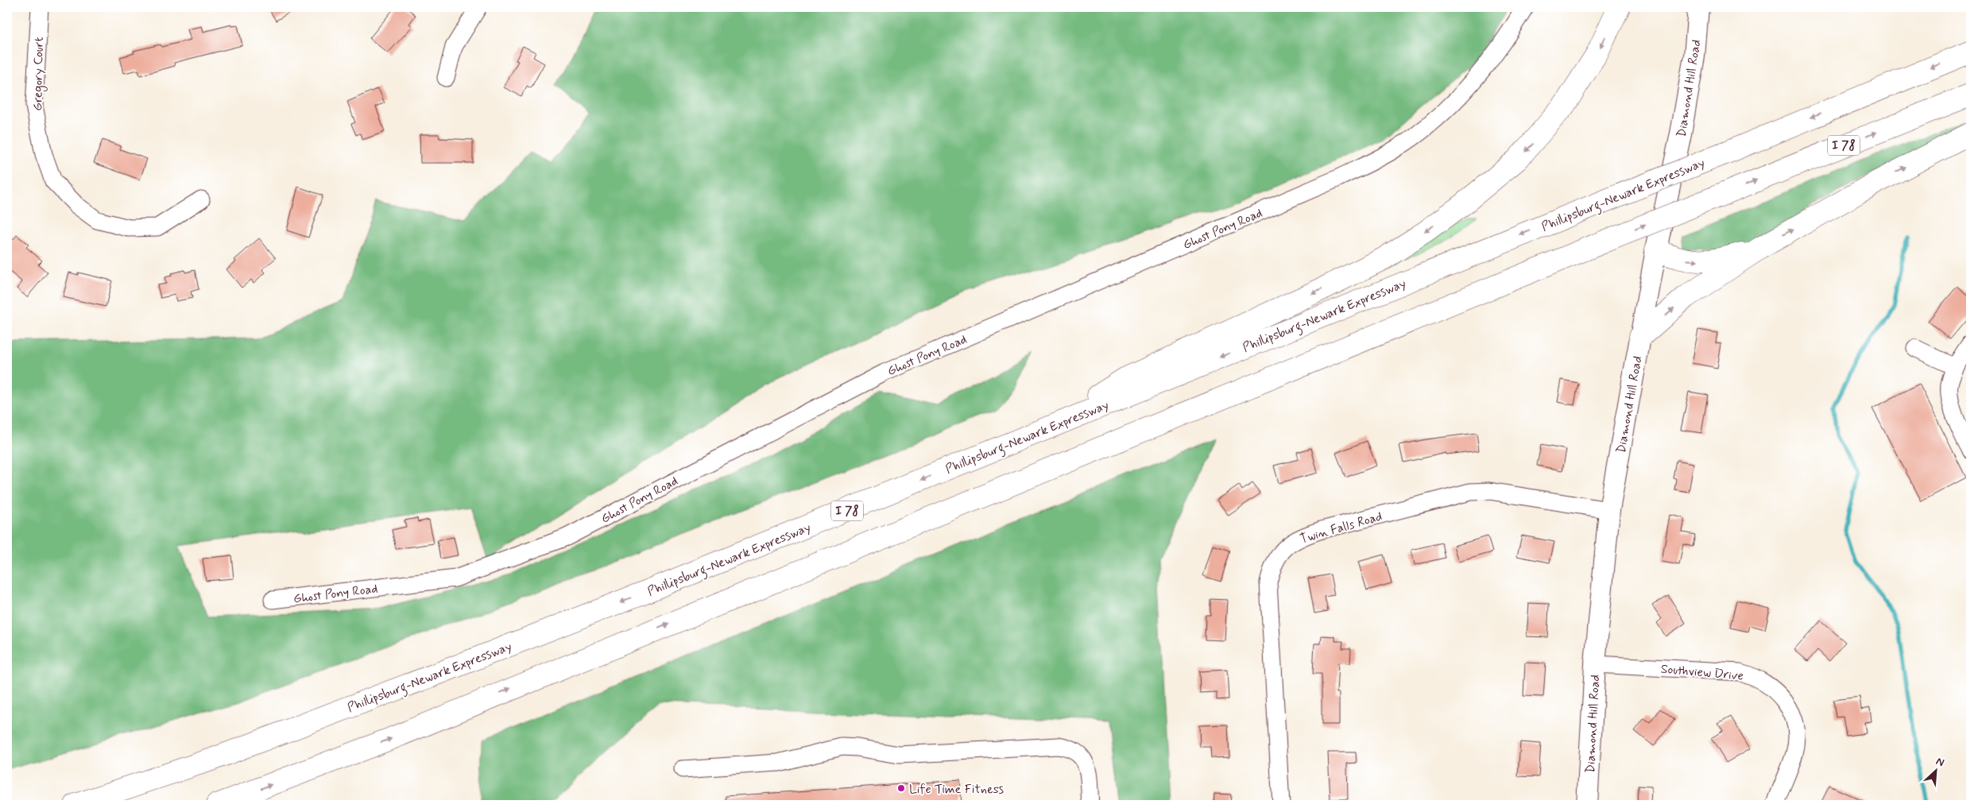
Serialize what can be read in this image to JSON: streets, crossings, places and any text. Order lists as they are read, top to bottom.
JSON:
{
  "streets": {
    "highway": ["I 78", "Phillipsburg-Newark Expressway"],
    "main road": ["Diamond Hill Road"],
    "street": [
      "Gregory Court",
      "Ghost Pony Road",
      "Twin Falls Road",
      "Southview Drive"
    ]
  },
  "crossings": [
    ["Diamond Hill Road", "Twin Falls Road"],
    ["Diamond Hill Road", "Southview Drive"]
  ],
  "places": ["Life Time Fitness"],
  "north": "top right"
}
